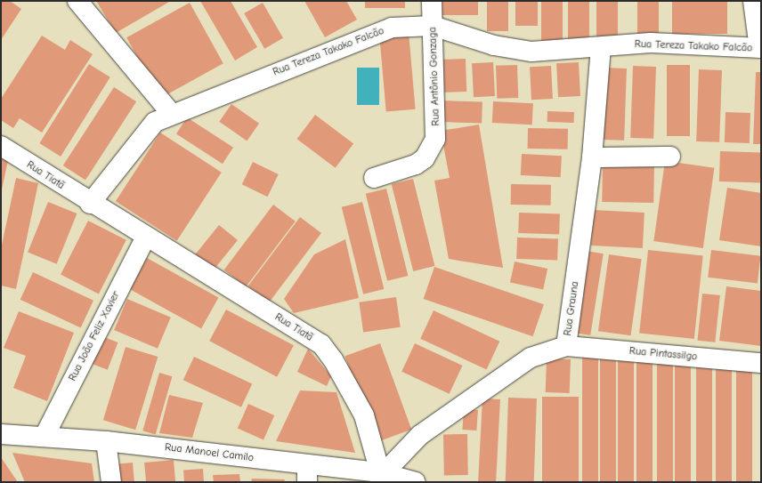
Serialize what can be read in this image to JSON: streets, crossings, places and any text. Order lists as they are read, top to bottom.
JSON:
{
  "streets": {
    "street": [
      "Rua Tereza Takako Falcão",
      "Rua Antônio Gonzaga",
      "Rua Tiatã",
      "Rua Grauna",
      "Rua João Feliz Xavier",
      "Rua Pintassilgo",
      "Rua Manoel Camilo"
    ]
  },
  "crossings": [
    ["Rua Tereza Takako Falcão", "Rua Antônio Gonzaga"],
    ["Rua Tereza Takako Falcão", "Rua Tiatã"],
    ["Rua Tereza Takako Falcão", "Rua Grauna"],
    ["Rua Tiatã", "Rua Grauna"],
    ["Rua Tiatã", "Rua João Feliz Xavier"],
    ["Rua Tiatã", "Rua Manoel Camilo"],
    ["Rua Grauna", "Rua Pintassilgo"],
    ["Rua Grauna", "Rua Manoel Camilo"],
    ["Rua João Feliz Xavier", "Rua Manoel Camilo"]
  ]
}
